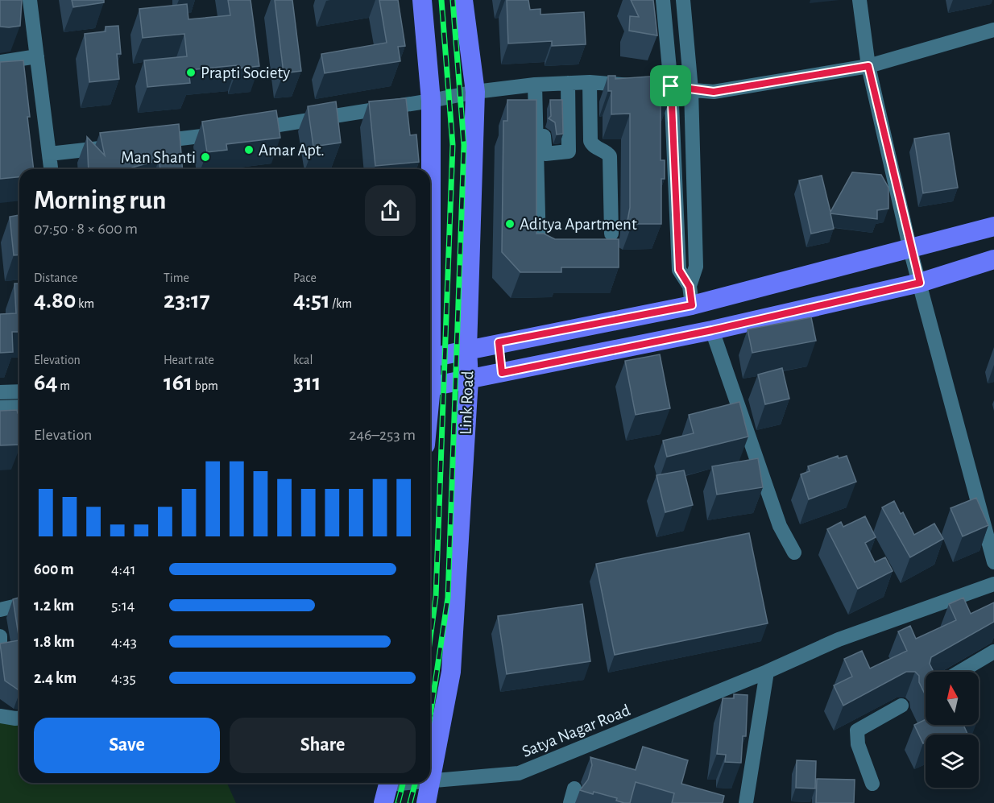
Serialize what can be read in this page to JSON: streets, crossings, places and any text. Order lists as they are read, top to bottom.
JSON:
{
  "streets": {
    "main road": ["Link Road"],
    "street": ["Satya Nagar Road"]
  },
  "crossings": [
    ["Link Road", "Satya Nagar Road"]
  ],
  "places": [
    "Prapti Society",
    "Amar Apt.",
    "Man Shanti",
    "Aditya Apartment"
  ],
  "north": "top",
  "page": {
    "heading": ["Morning run", "07:50 · 8 × 600 m"],
    "stats": [
      ["Distance", "4.80 km"],
      ["Time", "23:17"],
      ["Pace", "4:51 /km"],
      ["Elevation", "64 m"],
      ["Heart rate", "161 bpm"],
      ["kcal", "311"]
    ],
    "chart": ["Elevation", "246–253 m"],
    "list": [
      {
        "name": "600 m",
        "note": "4:41"
      },
      {
        "name": "1.2 km",
        "note": "5:14"
      },
      {
        "name": "1.8 km",
        "note": "4:43"
      },
      {
        "name": "2.4 km",
        "note": "4:35"
      }
    ],
    "buttons": ["Save", "Share"]
  }
}
